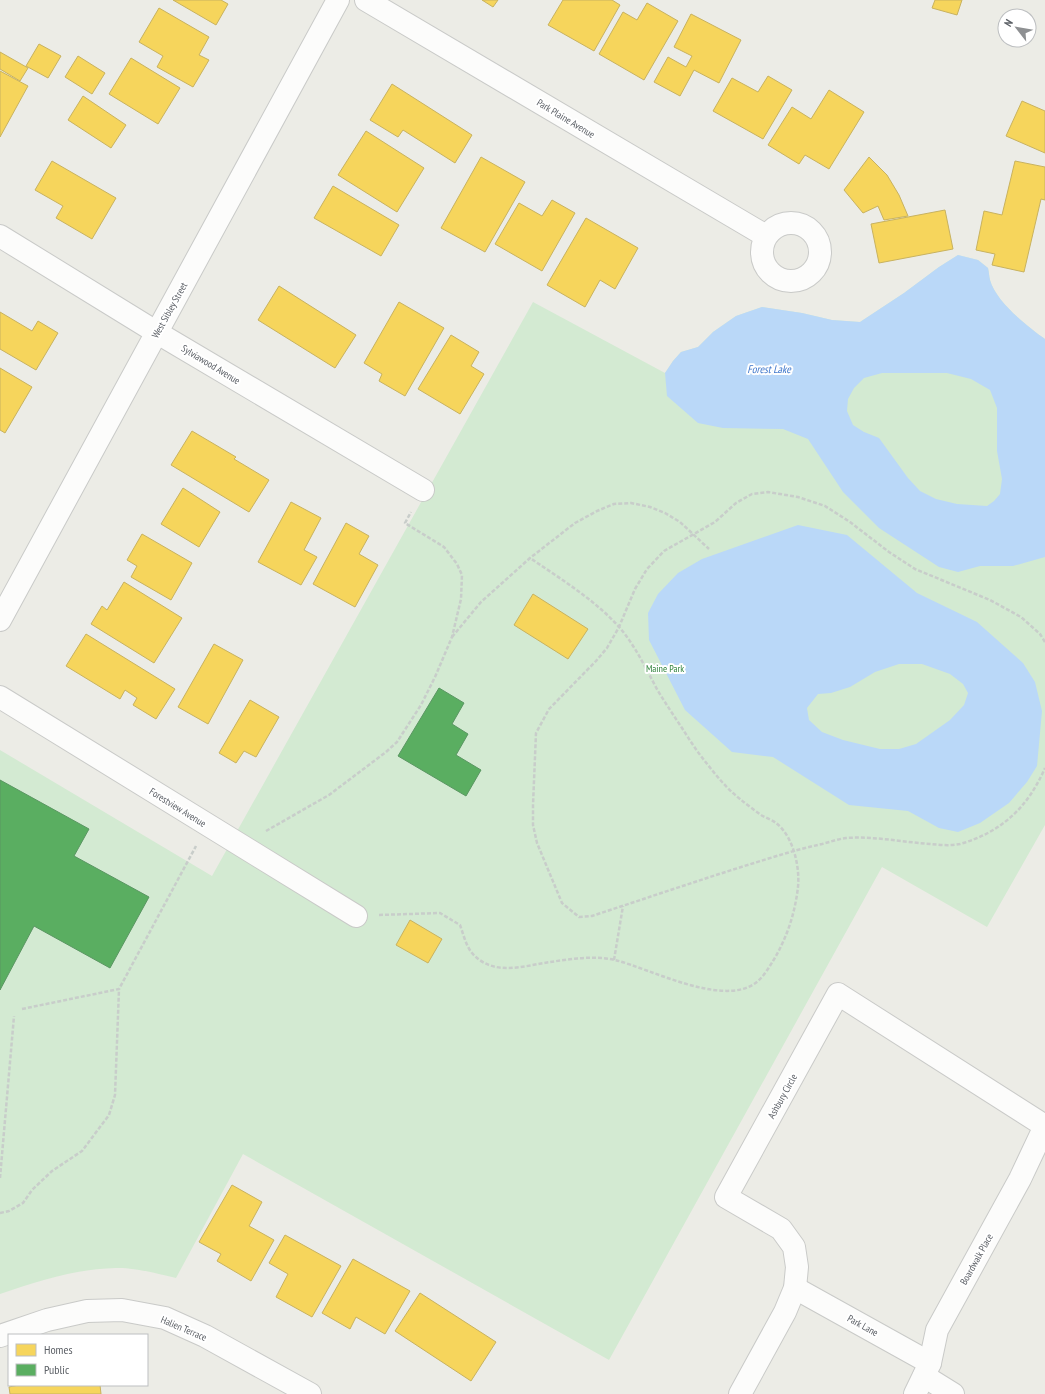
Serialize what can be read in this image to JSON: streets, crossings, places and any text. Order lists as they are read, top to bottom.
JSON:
{
  "streets": {
    "street": [
      "Park Plaine Avenue",
      "West Sibley Street",
      "Sylviawood Avenue",
      "Forestview Avenue",
      "Ashbury Circle",
      "Boardwalk Place",
      "Park Lane",
      "Halien Terrace"
    ]
  },
  "crossings": [
    ["West Sibley Street", "Sylviawood Avenue"],
    ["Ashbury Circle", "Boardwalk Place"],
    ["Ashbury Circle", "Park Lane"],
    ["Boardwalk Place", "Park Lane"]
  ],
  "water": ["Forest Lake"],
  "parks": ["Maine Park"],
  "legend": ["Homes", "Public"],
  "north": "top left"
}
